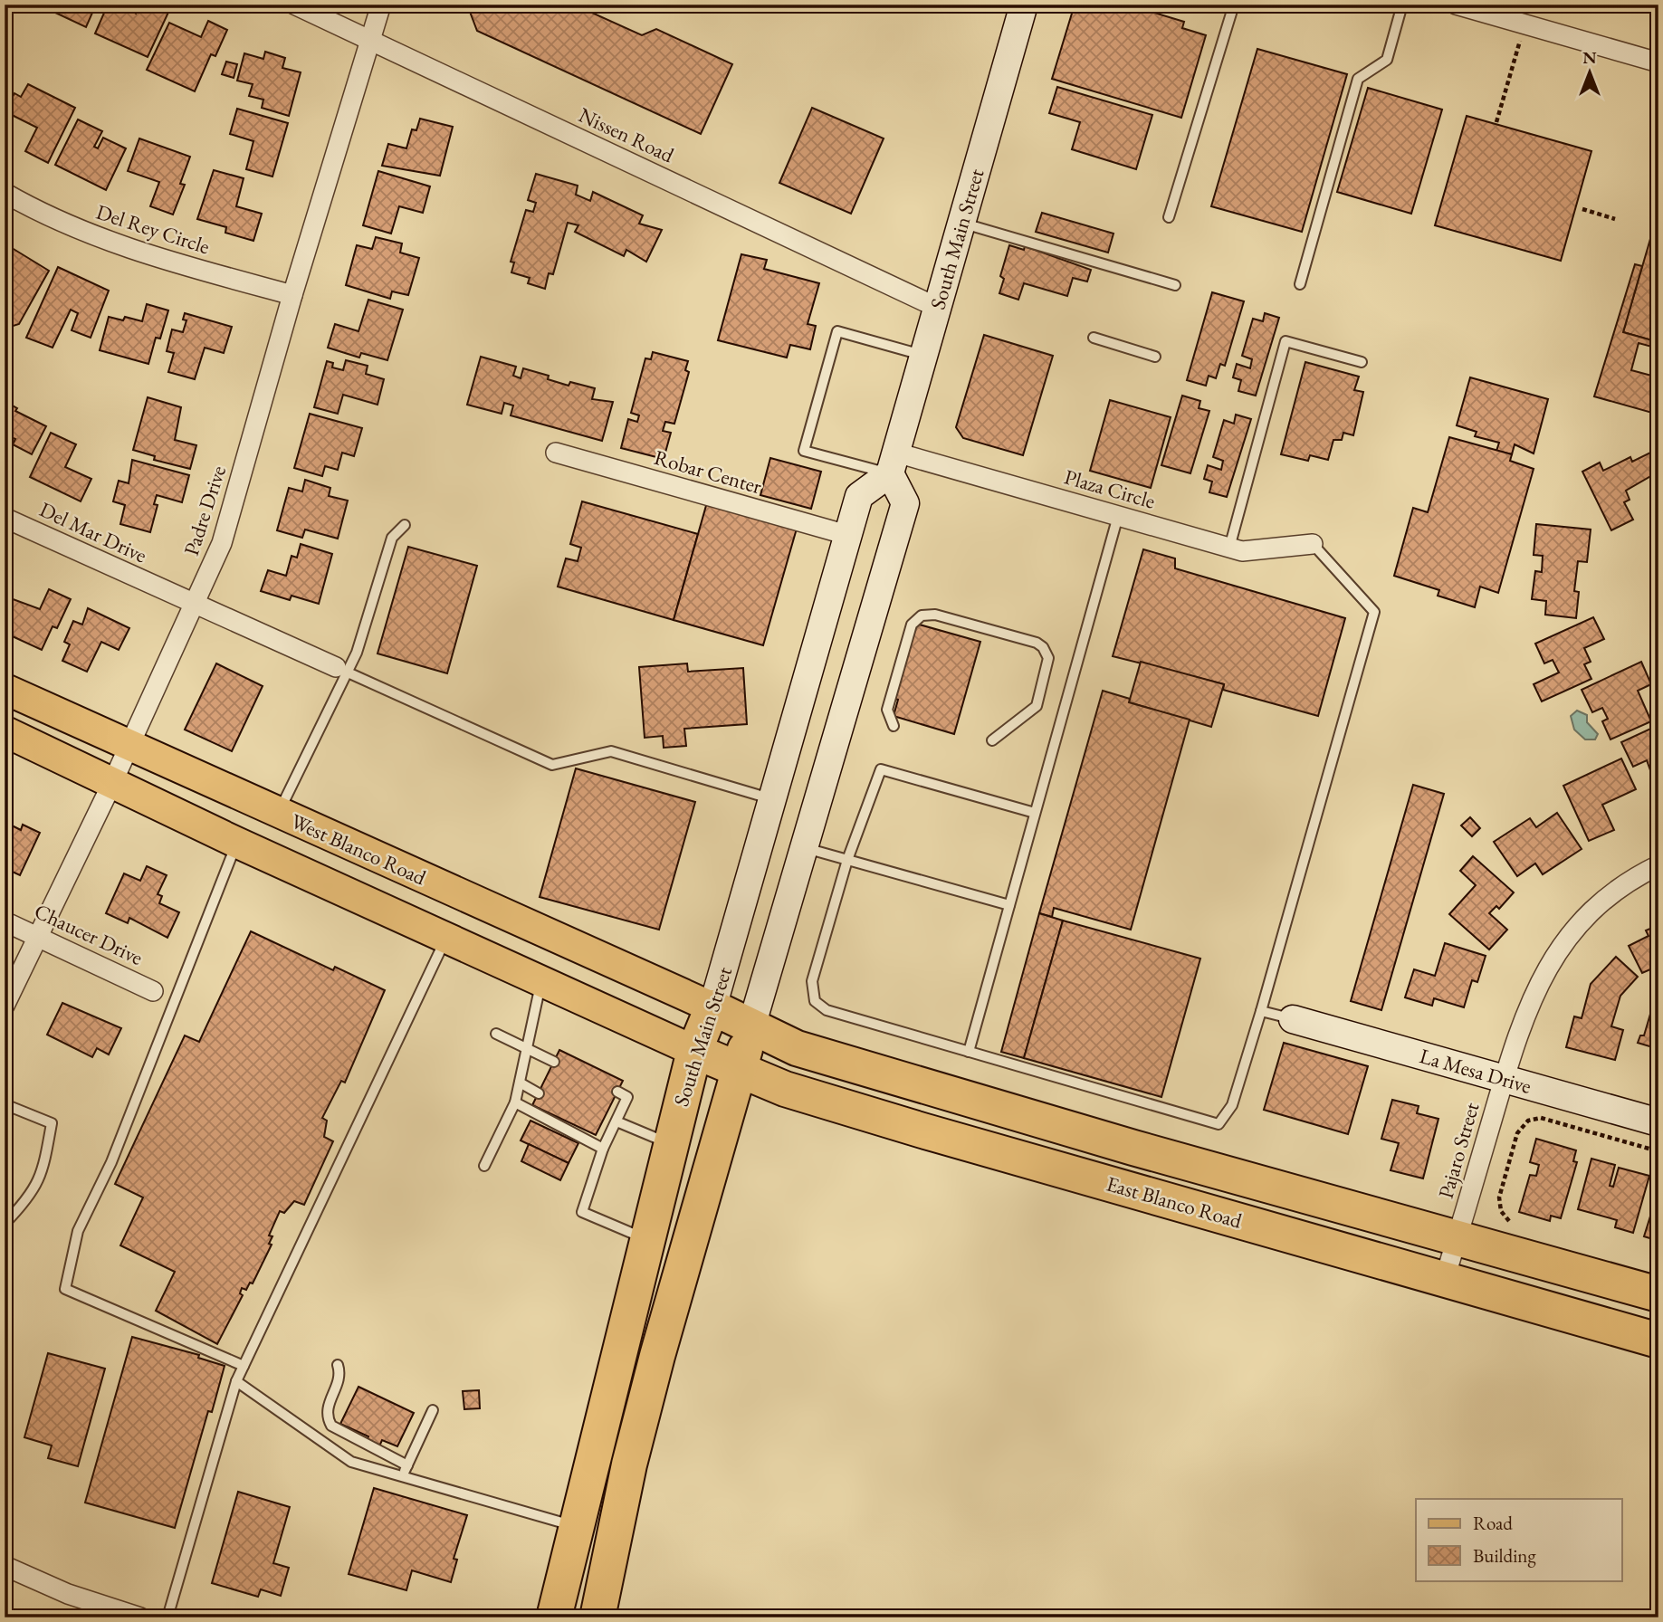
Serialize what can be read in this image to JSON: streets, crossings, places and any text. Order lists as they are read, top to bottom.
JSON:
{
  "streets": {
    "highway": ["South Main Street", "East Blanco Road"],
    "main road": ["West Blanco Road", "La Mesa Drive"],
    "street": [
      "Nissen Road",
      "Del Rey Circle",
      "Robar Center",
      "Plaza Circle",
      "Padre Drive",
      "Del Mar Drive",
      "Chaucer Drive",
      "Pajaro Street"
    ]
  },
  "crossings": [
    ["Nissen Road", "South Main Street"],
    ["Nissen Road", "Padre Drive"],
    ["Del Rey Circle", "Padre Drive"],
    ["South Main Street", "Robar Center"],
    ["South Main Street", "Plaza Circle"],
    ["South Main Street", "West Blanco Road"],
    ["South Main Street", "East Blanco Road"],
    ["Padre Drive", "Del Mar Drive"],
    ["Padre Drive", "West Blanco Road"],
    ["Padre Drive", "Chaucer Drive"],
    ["West Blanco Road", "East Blanco Road"],
    ["La Mesa Drive", "Pajaro Street"],
    ["Pajaro Street", "East Blanco Road"]
  ],
  "legend": ["Road", "Building"],
  "north": "top"
}
